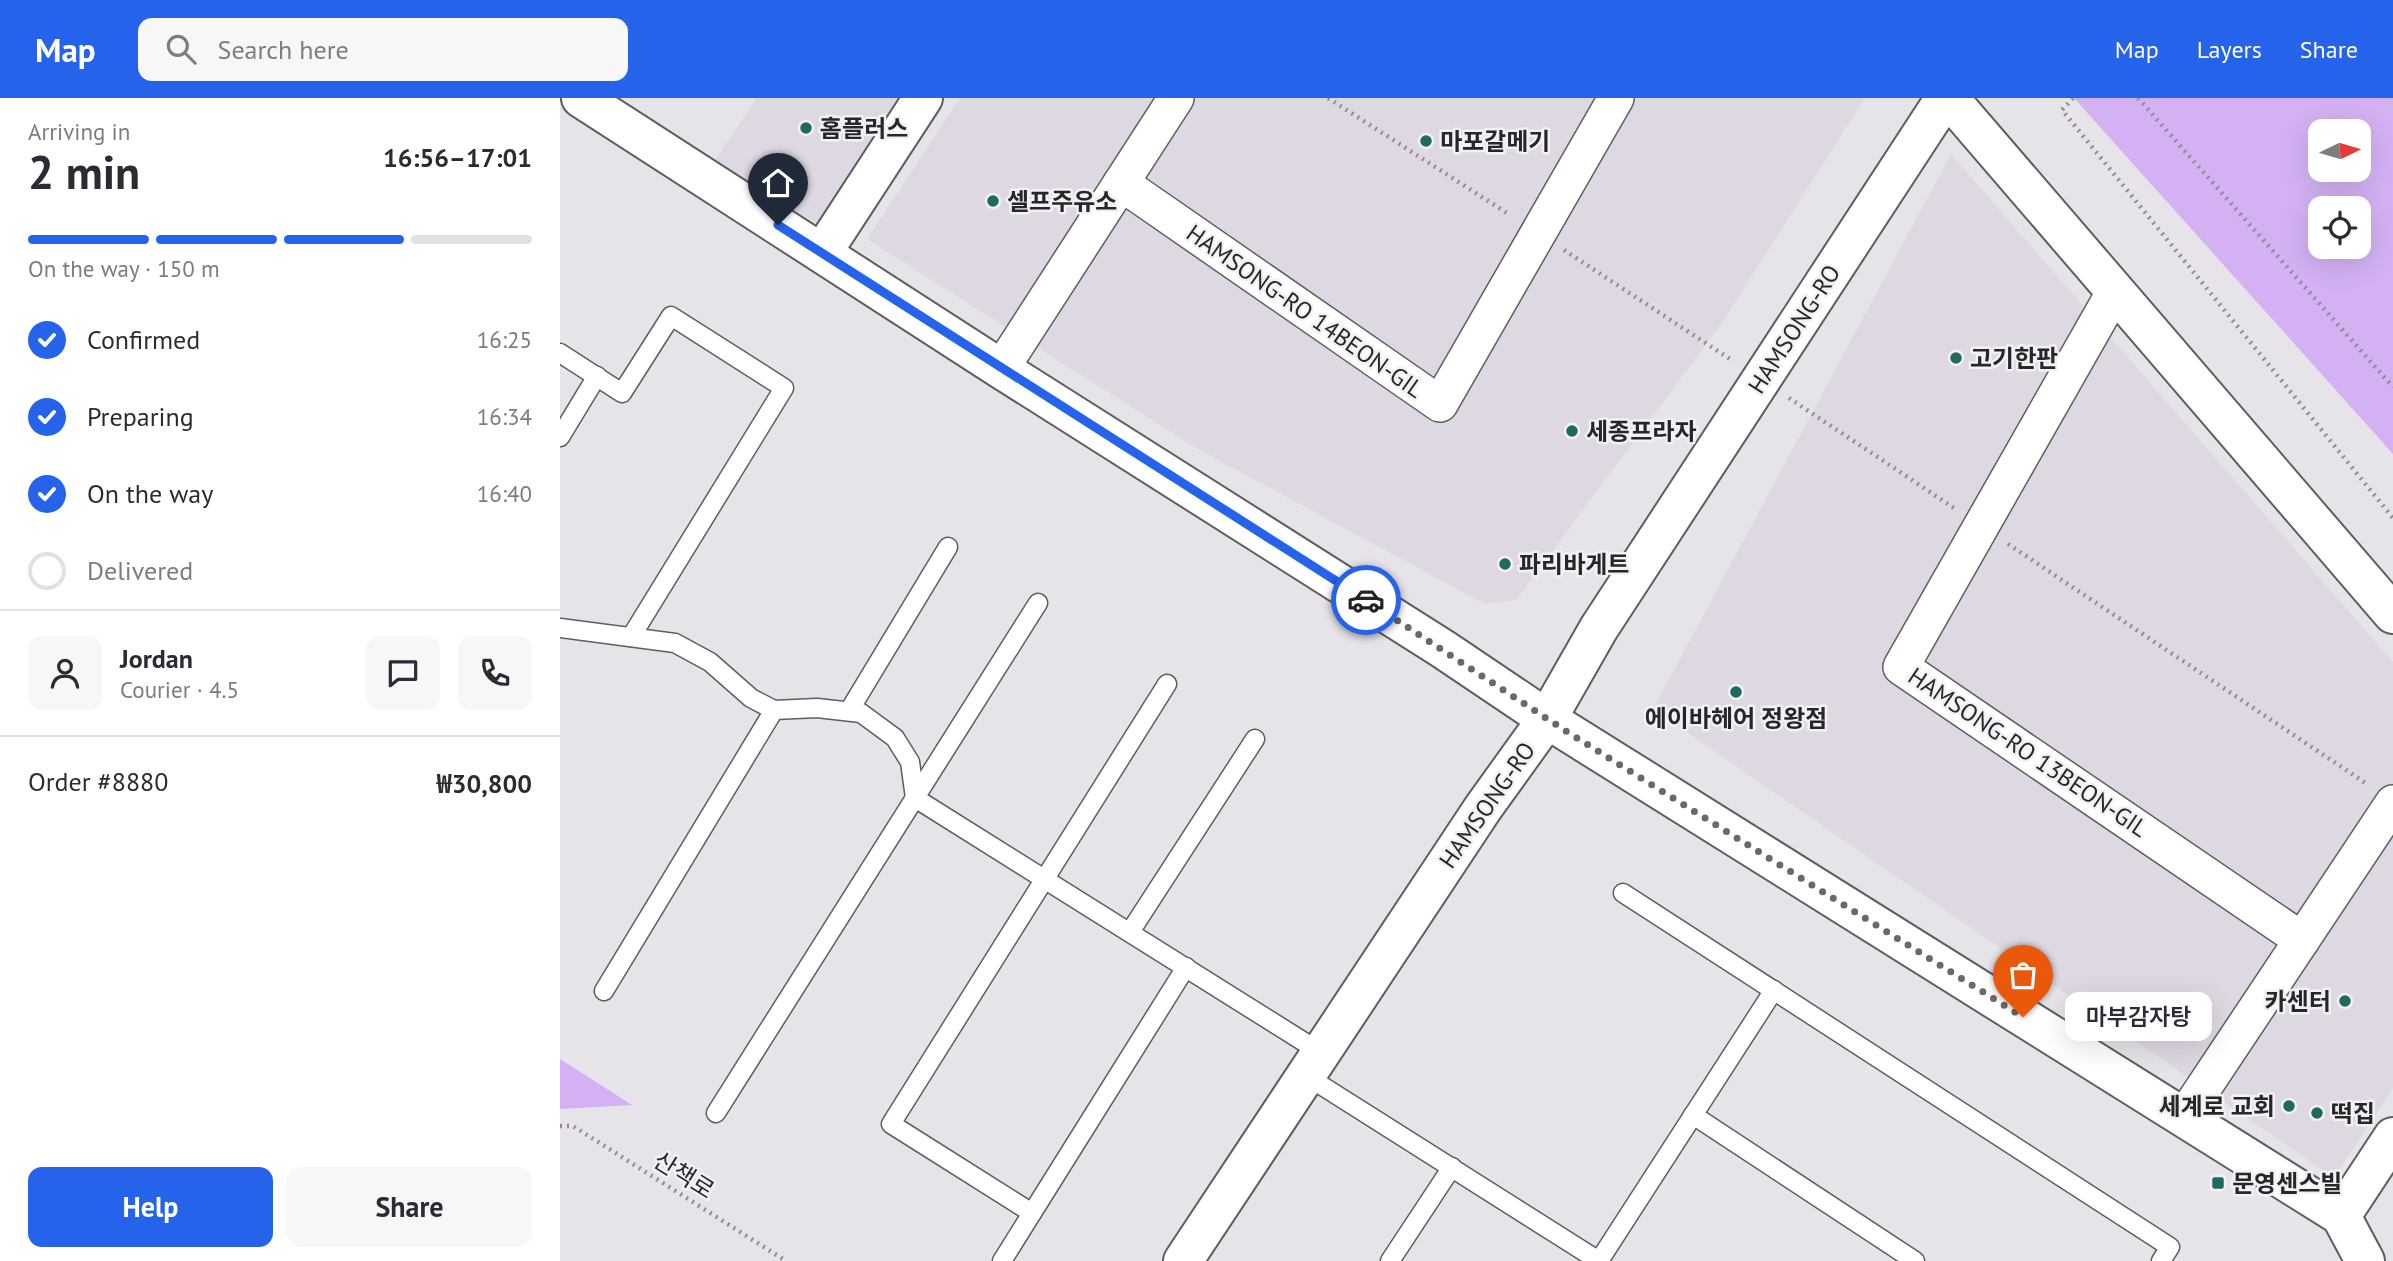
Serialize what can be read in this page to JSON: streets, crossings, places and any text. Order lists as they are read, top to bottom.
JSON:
{
  "streets": {
    "street": ["HAMSONG-RO 14BEON-GIL", "HAMSONG-RO", "HAMSONG-RO 13BEON-GIL"],
    "path": ["산책로"]
  },
  "places": {
    "other": [
      "홈플러스",
      "마포갈메기",
      "셀프주유소",
      "고기한판",
      "세종프라자",
      "파리바게트",
      "에이바헤어 정왕점",
      "카센터",
      "마부감자탕",
      "세계로 교회",
      "떡집"
    ],
    "transit": ["문영센스빌"]
  },
  "north": "right",
  "page": {
    "header": "Map",
    "search": "Search here",
    "nav": ["Map", "Layers", "Share"],
    "heading": ["2 min", "Arriving in", "16:56–17:01"],
    "panel": [
      "Jordan",
      "Courier · 4.5",
      "Order #8880",
      "₩30,800"
    ],
    "bar": "On the way · 150 m",
    "list": [
      ["Confirmed", "16:25"],
      ["Preparing", "16:34"],
      ["On the way", "16:40"],
      "Delivered"
    ],
    "bubble": "마부감자탕",
    "buttons": ["Help", "Share"]
  }
}
